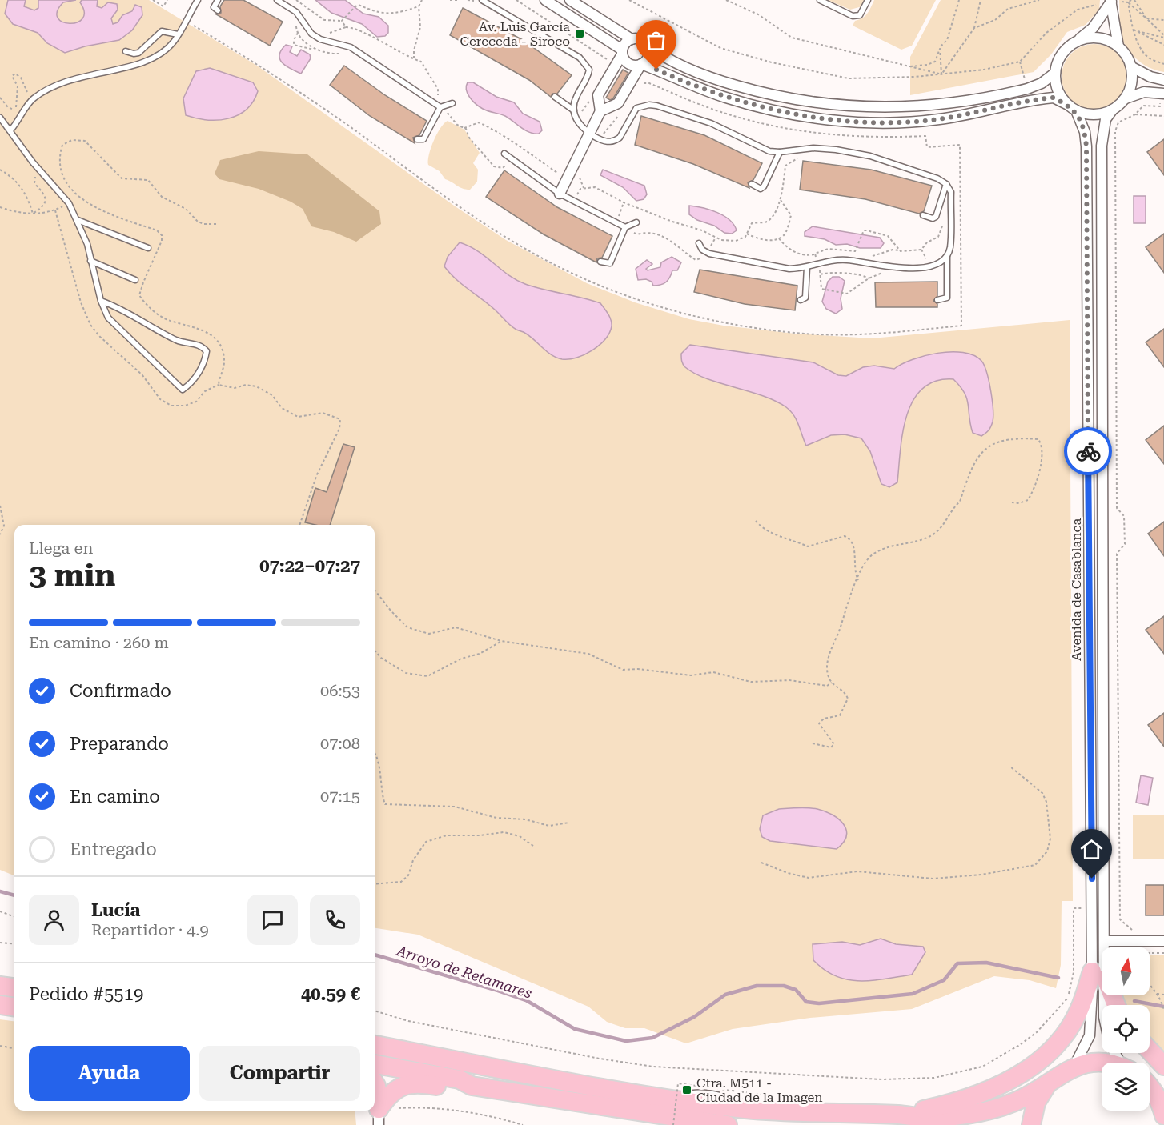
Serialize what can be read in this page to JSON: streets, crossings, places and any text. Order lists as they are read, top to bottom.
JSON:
{
  "streets": {
    "street": ["Avenida de Casablanca"]
  },
  "water": ["Arroyo de Retamares"],
  "places": {
    "transit": ["Av. Luis García Cereceda - Siroco", "Ctra. M511 - Ciudad de la Imagen"]
  },
  "north": "top",
  "page": {
    "heading": ["3 min", "Llega en", "07:22–07:27"],
    "panel": [
      "Lucía",
      "Repartidor · 4.9",
      "Pedido #5519",
      "40.59 €"
    ],
    "bar": "En camino · 260 m",
    "list": [
      ["Confirmado", "06:53"],
      ["Preparando", "07:08"],
      ["En camino", "07:15"],
      "Entregado"
    ],
    "buttons": ["Ayuda", "Compartir"]
  }
}
